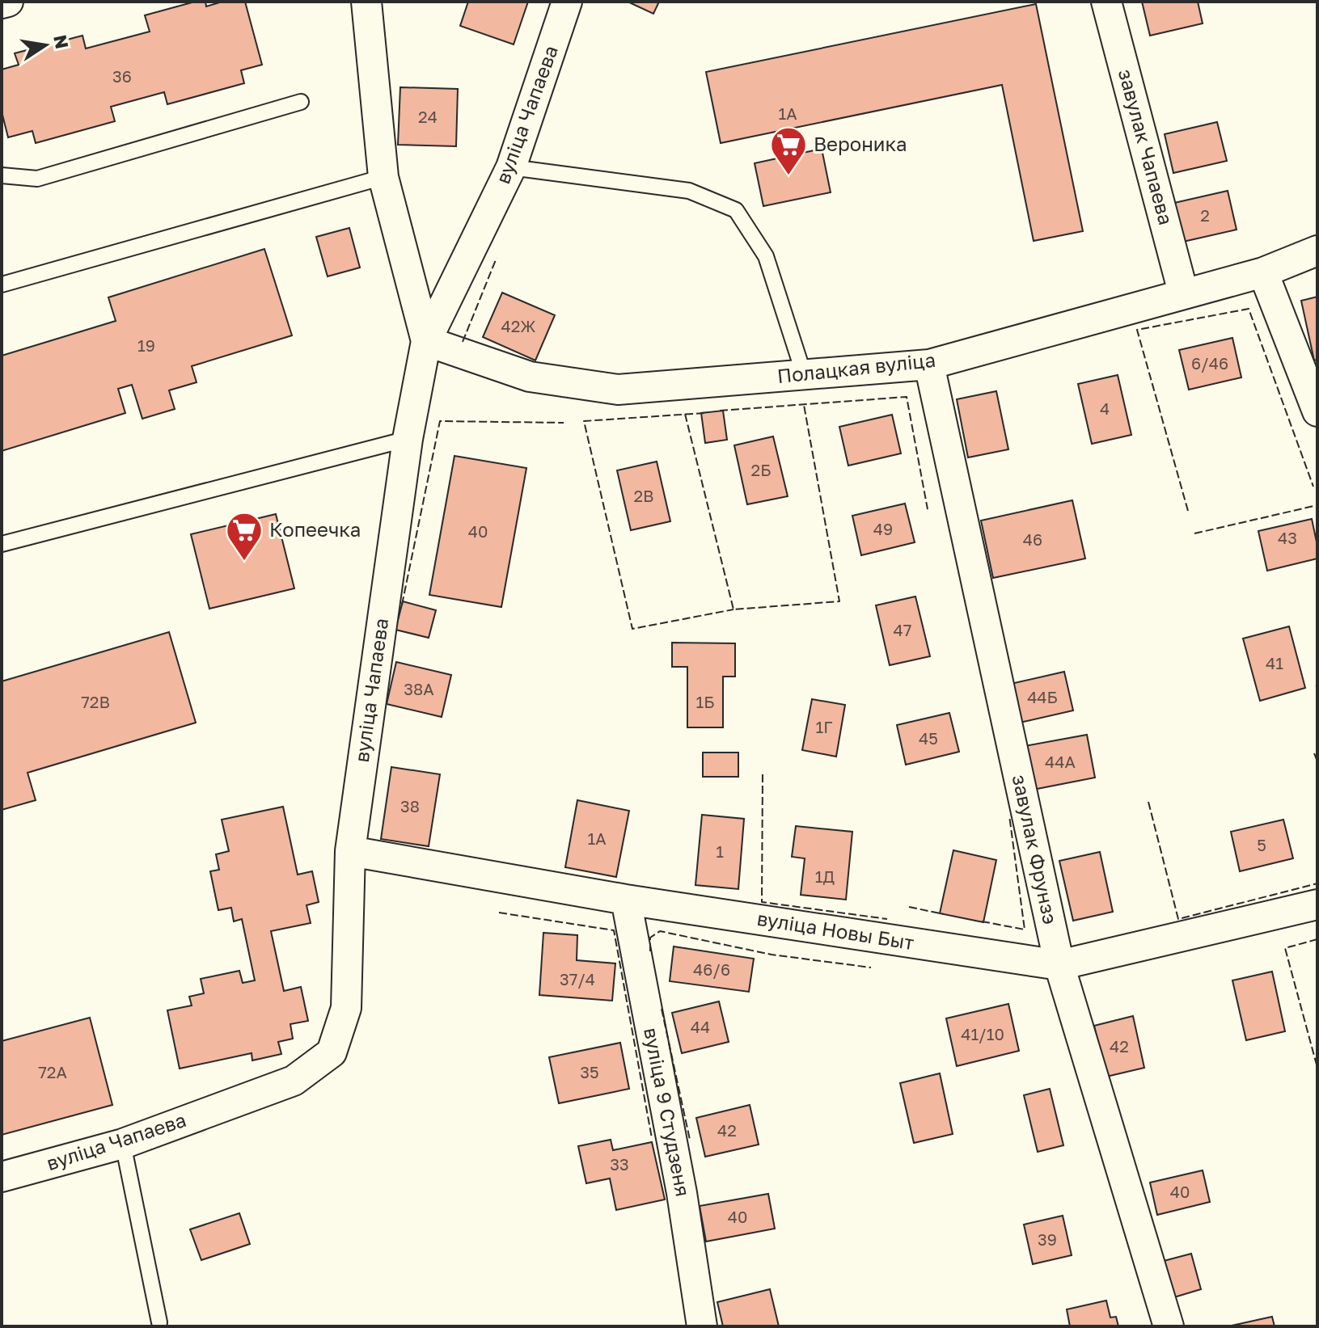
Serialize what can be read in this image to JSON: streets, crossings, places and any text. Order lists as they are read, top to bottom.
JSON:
{
  "streets": {
    "street": [
      "вуліца Чапаева",
      "завулак Чапаева",
      "Полацкая вуліца",
      "завулак Фрунзэ",
      "вуліца Новы Быт",
      "вуліца 9 Студзеня"
    ]
  },
  "crossings": [
    ["вуліца Чапаева", "Полацкая вуліца"],
    ["вуліца Чапаева", "вуліца Новы Быт"],
    ["завулак Чапаева", "Полацкая вуліца"],
    ["Полацкая вуліца", "завулак Фрунзэ"],
    ["завулак Фрунзэ", "вуліца Новы Быт"],
    ["вуліца Новы Быт", "вуліца 9 Студзеня"]
  ],
  "places": {
    "supermarket": ["Вероника", "Копеечка"]
  },
  "house_numbers": [
    "36",
    "1А",
    "24",
    "2",
    "42Ж",
    "19",
    "6/46",
    "4",
    "2Б",
    "2В",
    "49",
    "40",
    "43",
    "46",
    "47",
    "41",
    "38А",
    "44Б",
    "72В",
    "1Б",
    "1Г",
    "45",
    "44А",
    "38",
    "1А",
    "5",
    "1",
    "1Д",
    "46/6",
    "37/4",
    "44",
    "41/10",
    "42",
    "72А",
    "35",
    "42",
    "33",
    "40",
    "40",
    "39"
  ],
  "north": "right"
}
